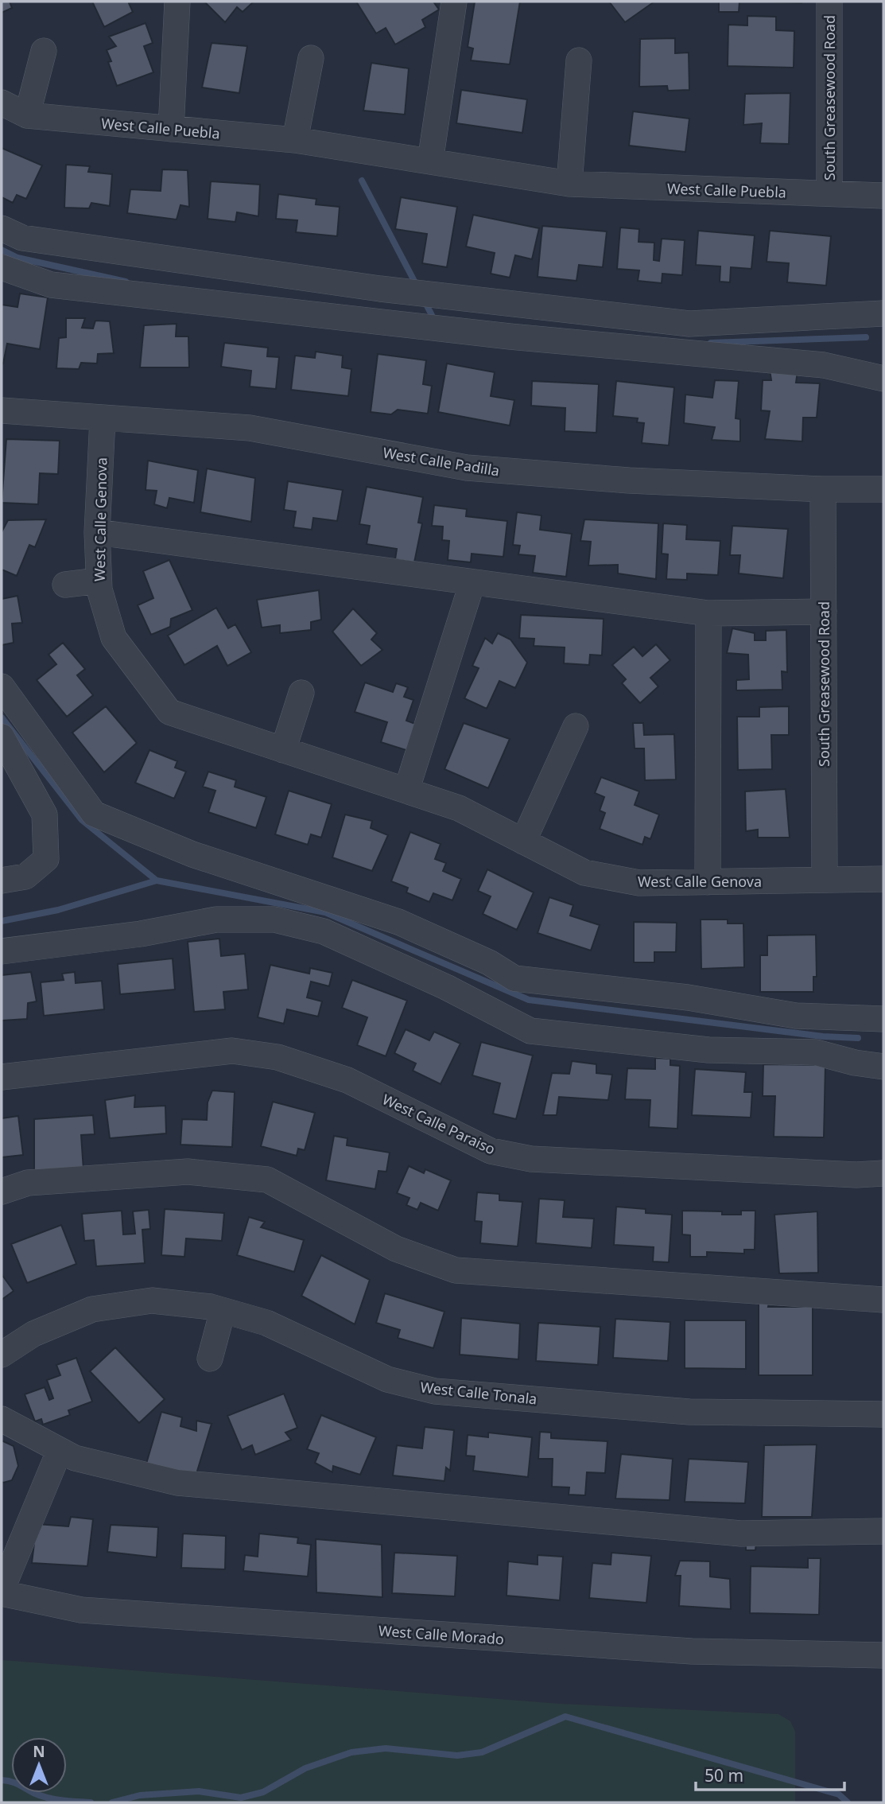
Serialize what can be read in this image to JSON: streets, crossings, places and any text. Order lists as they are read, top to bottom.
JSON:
{
  "streets": {
    "street": [
      "South Greasewood Road",
      "West Calle Puebla",
      "West Calle Padilla",
      "West Calle Genova",
      "West Calle Paraiso",
      "West Calle Tonala",
      "West Calle Morado"
    ]
  },
  "crossings": [
    ["South Greasewood Road", "West Calle Puebla"],
    ["South Greasewood Road", "West Calle Padilla"],
    ["South Greasewood Road", "West Calle Genova"],
    ["West Calle Padilla", "West Calle Genova"]
  ],
  "scale_bar": "50 m",
  "north": "top"
}
